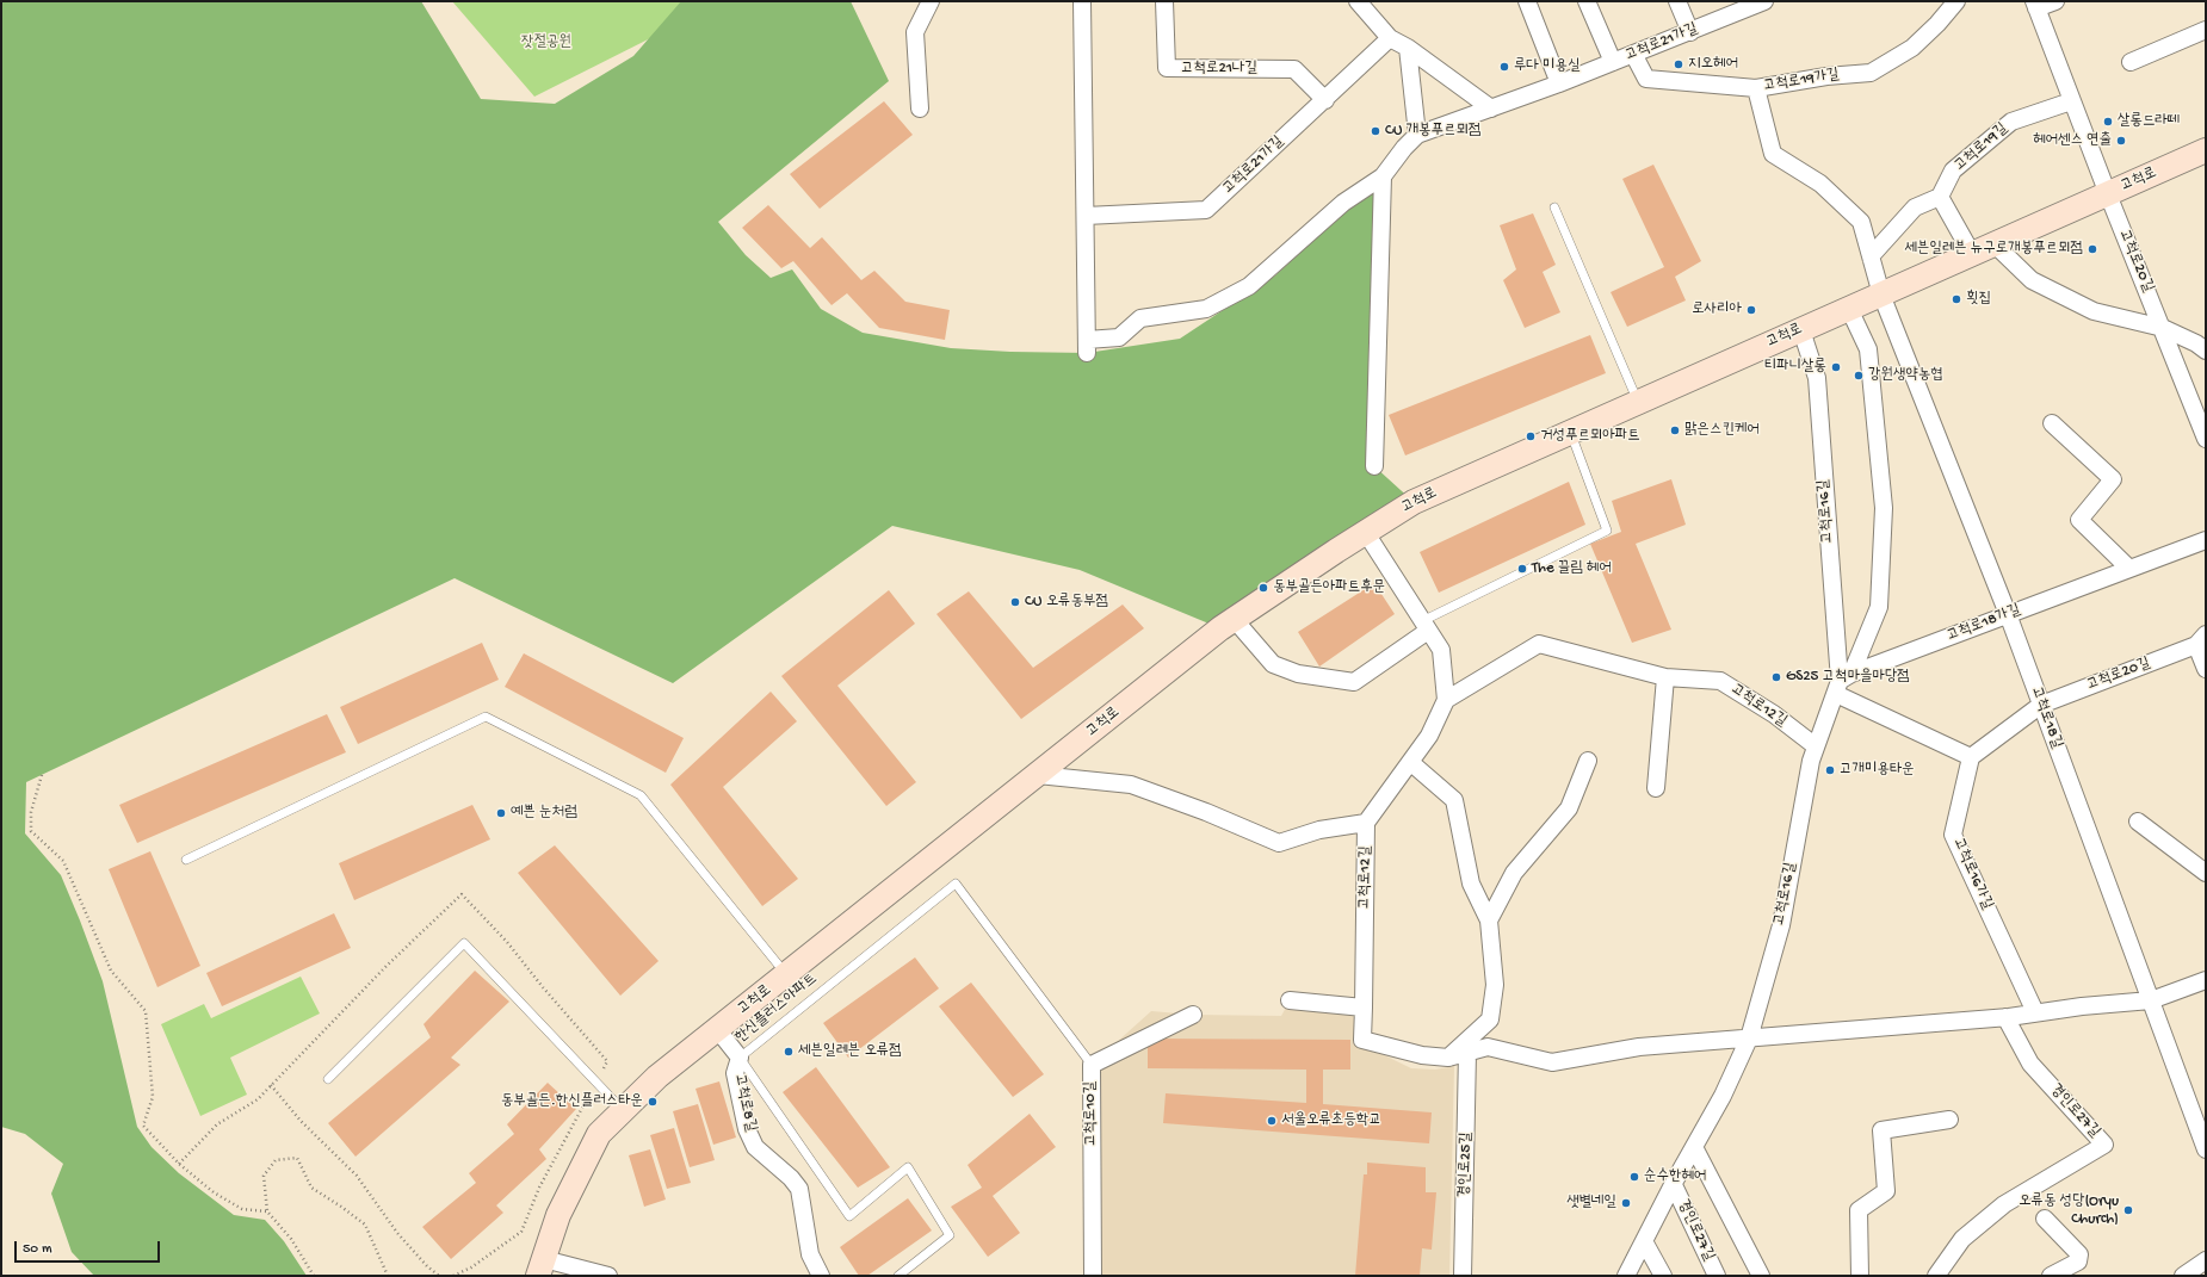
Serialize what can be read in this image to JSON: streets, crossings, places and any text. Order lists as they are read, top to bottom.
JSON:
{
  "streets": {
    "main road": ["고척로"],
    "street": [
      "고척로21가길",
      "고척로21나길",
      "고척로19가길",
      "고척로19길",
      "고척로20길",
      "고척로16길",
      "고척로18가길",
      "고척로12길",
      "고척로18길",
      "고척로16가길",
      "고척로8길",
      "경인로27길",
      "고척로10길",
      "경인로25길"
    ],
    "lane": ["한신플러스아파트"]
  },
  "crossings": [
    ["고척로21가길", "고척로21나길"],
    ["고척로21가길", "고척로19가길"],
    ["고척로", "고척로20길"],
    ["고척로", "고척로16길"],
    ["고척로", "고척로18길"],
    ["고척로", "고척로8길"],
    ["고척로20길", "고척로18길"],
    ["고척로16길", "고척로18가길"],
    ["고척로16길", "고척로12길"],
    ["고척로16길", "경인로27길"],
    ["고척로18가길", "고척로18길"],
    ["고척로12길", "경인로25길"],
    ["한신플러스아파트", "고척로8길"],
    ["한신플러스아파트", "고척로10길"]
  ],
  "parks": ["잣절공원"],
  "places": [
    "지오헤어",
    "루다 미용실",
    "살롱드라떼",
    "CU 개봉푸르뫼점",
    "헤어센스 연출",
    "세븐일레븐 뉴구로개봉푸르뫼점",
    "횟집",
    "로사리아",
    "티파니살롱",
    "강원생약농협",
    "맑은스킨케어",
    "거성푸르뫼아파트",
    "The 끌림 헤어",
    "동부골든아파트후문",
    "CU 오류동부점",
    "GS25 고척마을마당점",
    "고개미용타운",
    "예쁜 눈처럼",
    "세븐일레븐 오류점",
    "동부골든.한신플러스타운",
    "서울오류초등학교",
    "순수한헤어",
    "샛별네일",
    "오류동 성당(Oryu Church)"
  ],
  "scale_bar": "50 m"
}
